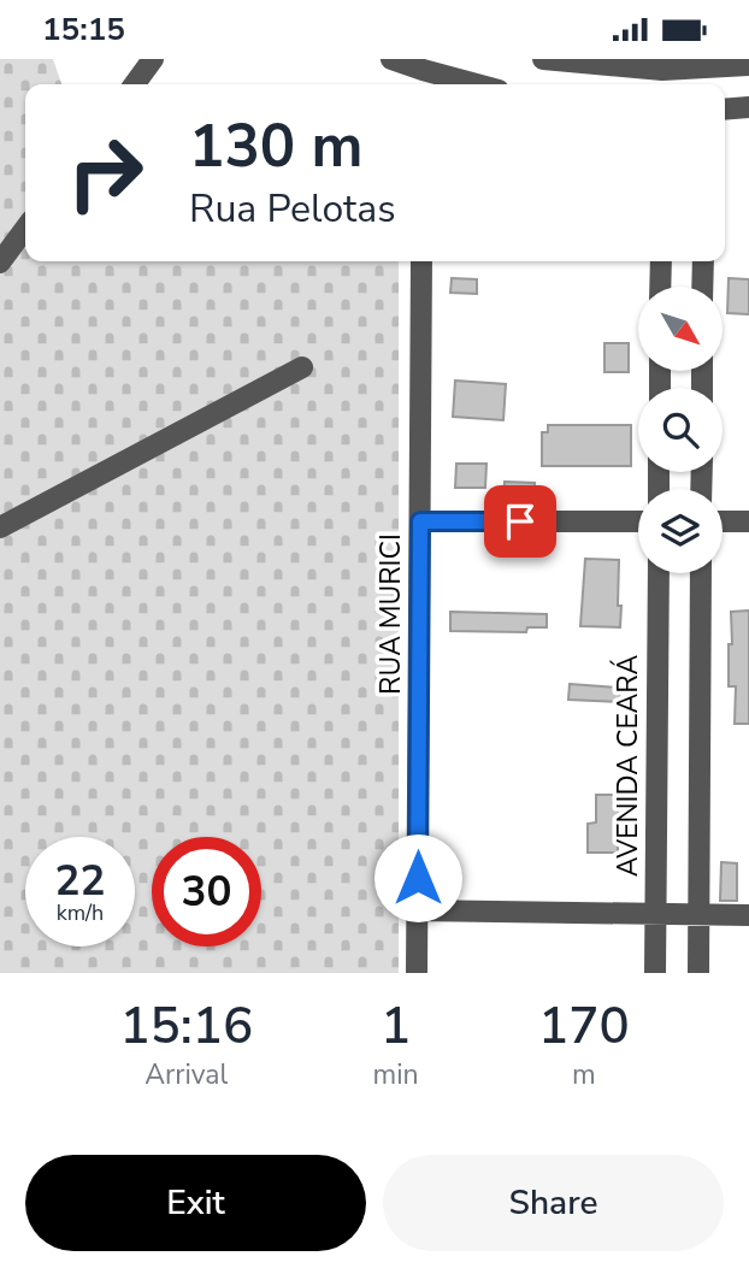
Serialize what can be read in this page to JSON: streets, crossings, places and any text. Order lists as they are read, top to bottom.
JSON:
{
  "streets": {
    "street": ["RUA MURICI", "AVENIDA CEARÁ"]
  },
  "north": "bottom right",
  "page": {
    "status": "15:15",
    "turn": ["130 m", "Rua Pelotas"],
    "speed": "22 km/h",
    "limit": "30",
    "eta": [
      "15:16",
      "Arrival",
      "1",
      "min",
      "170",
      "m"
    ],
    "buttons": ["Exit", "Share"]
  }
}
